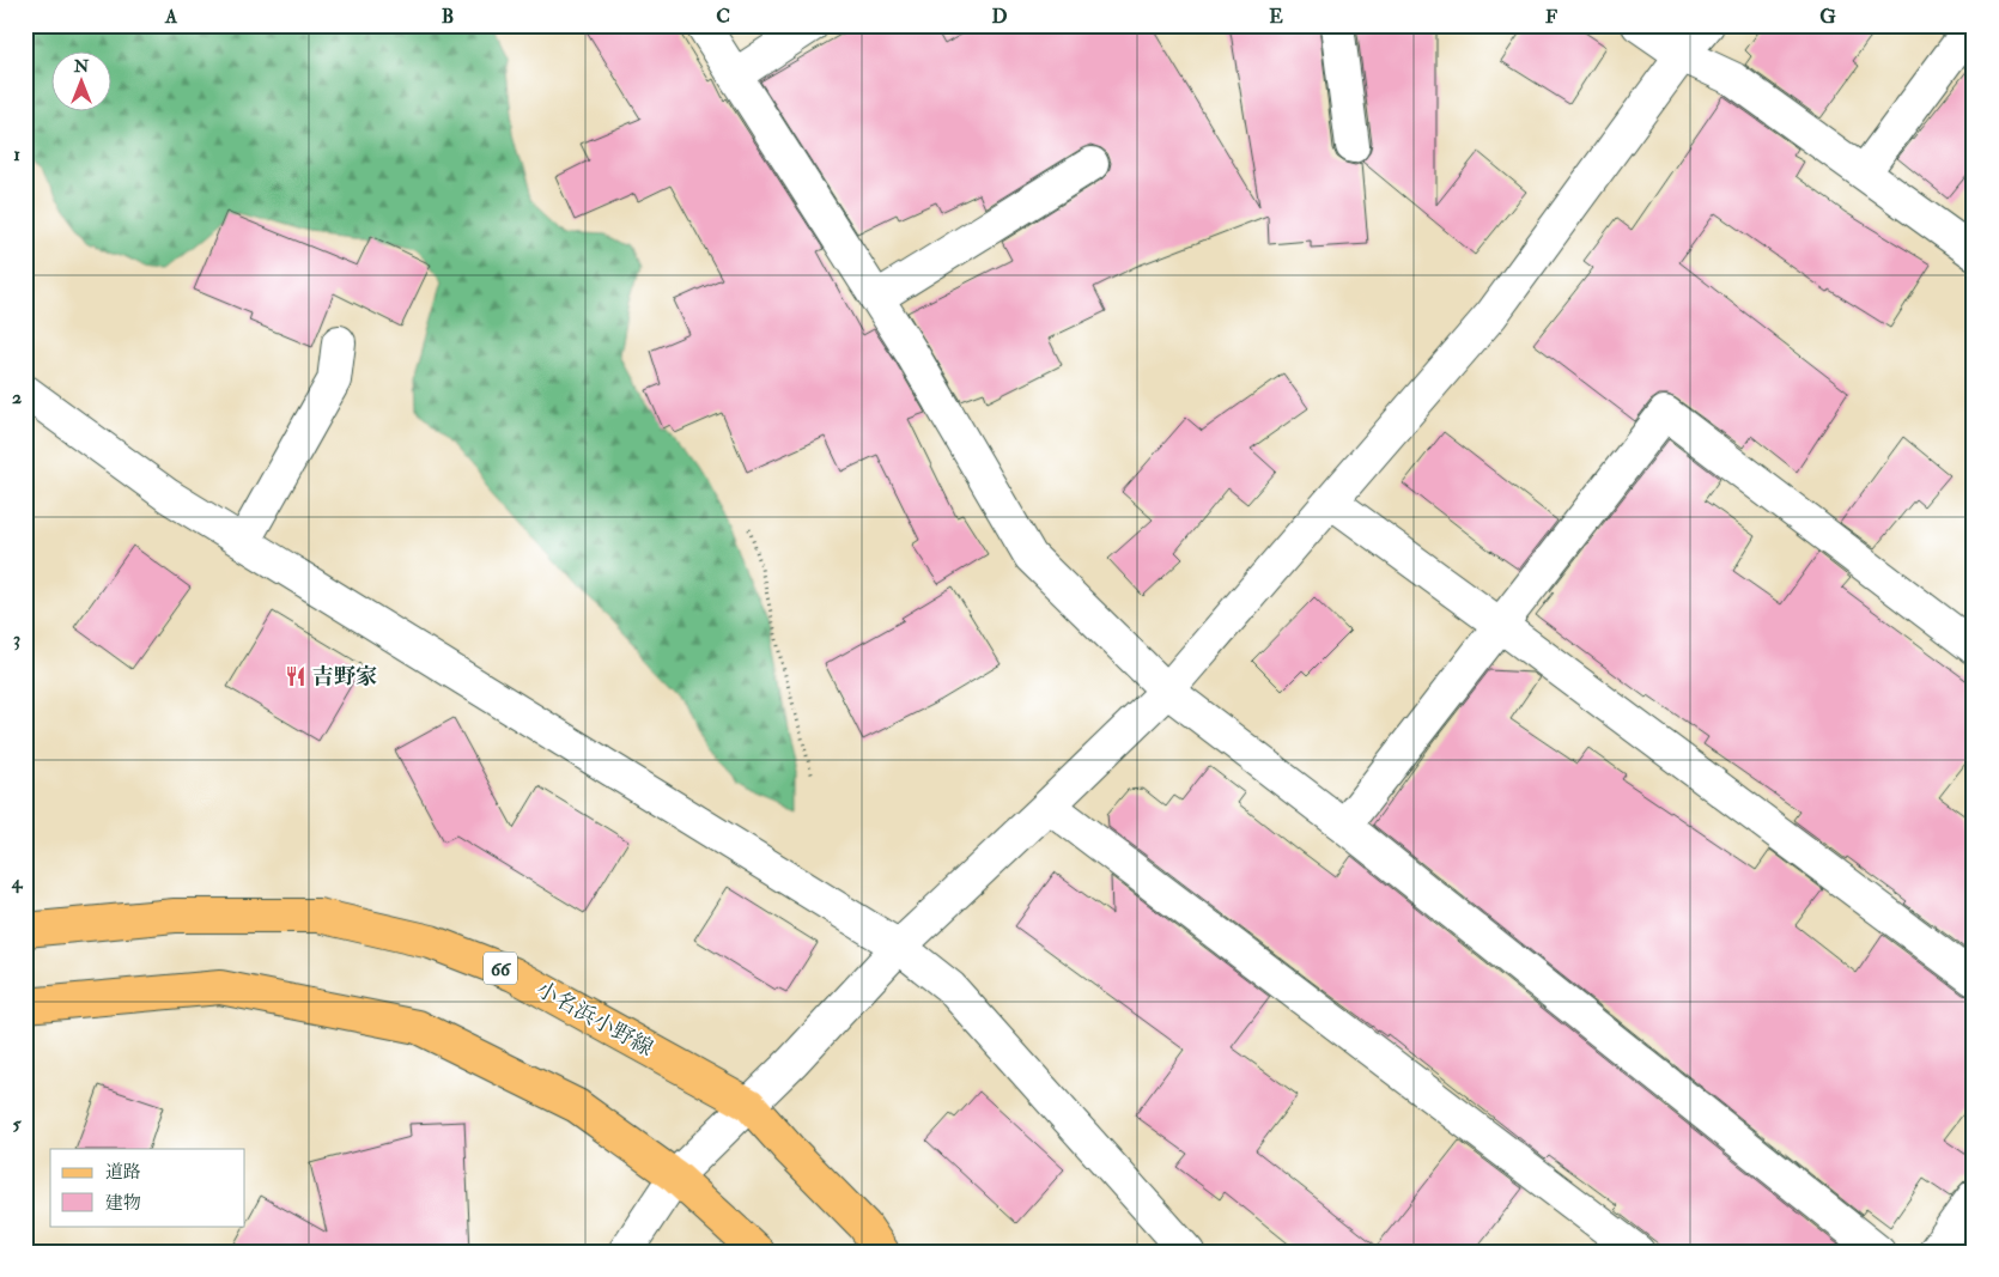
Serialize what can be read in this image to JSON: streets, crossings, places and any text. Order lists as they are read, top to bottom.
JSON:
{
  "streets": {
    "main road": ["66", "小名浜小野線"]
  },
  "places": {
    "restaurant": ["吉野家"]
  },
  "legend": ["道路", "建物"],
  "north": "top",
  "grid": {
    "columns": [
      "A",
      "B",
      "C",
      "D",
      "E",
      "F",
      "G"
    ],
    "rows": [
      "1",
      "2",
      "3",
      "4",
      "5"
    ]
  }
}
